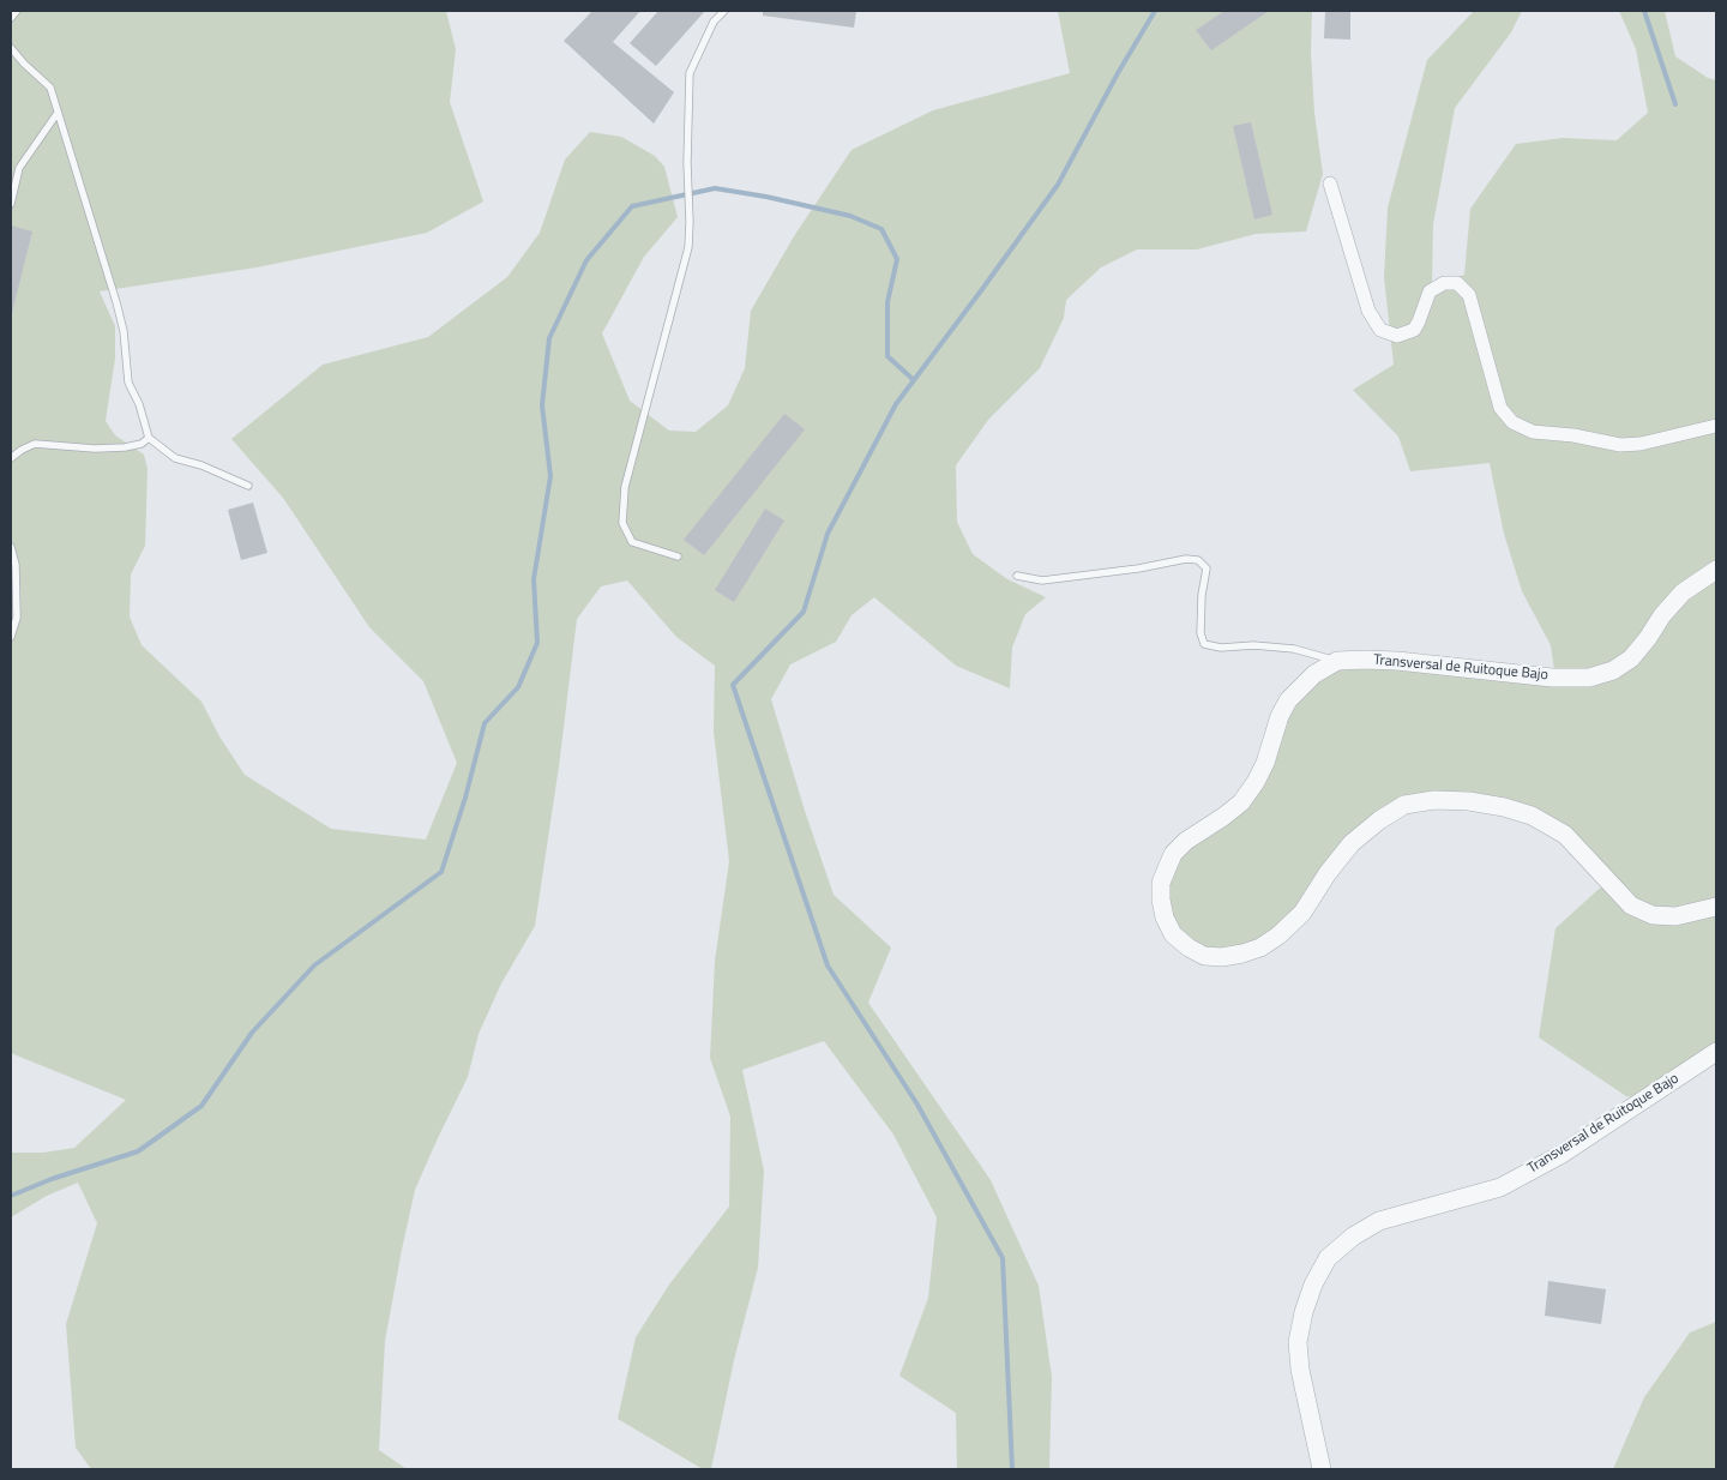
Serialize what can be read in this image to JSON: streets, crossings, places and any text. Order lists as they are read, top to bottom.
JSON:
{
  "streets": {
    "street": ["Transversal de Ruitoque Bajo"]
  }
}
